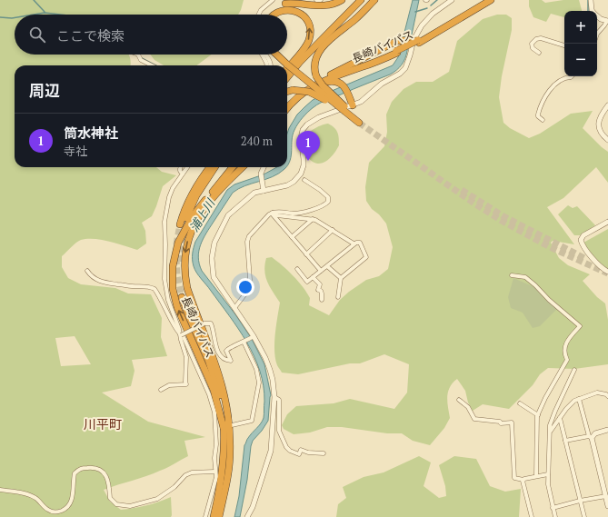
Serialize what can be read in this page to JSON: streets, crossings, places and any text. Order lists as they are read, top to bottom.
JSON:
{
  "streets": {
    "highway": ["長崎バイパス"]
  },
  "districts": ["川平町"],
  "water": ["浦上川"],
  "page": {
    "map_buttons": ["+", "−"],
    "search": "ここで検索",
    "heading": "周辺",
    "list": [
      {
        "mark": "1",
        "name": "筒水神社",
        "note": "寺社",
        "value": "240 m"
      }
    ],
    "pins": "1"
  }
}
